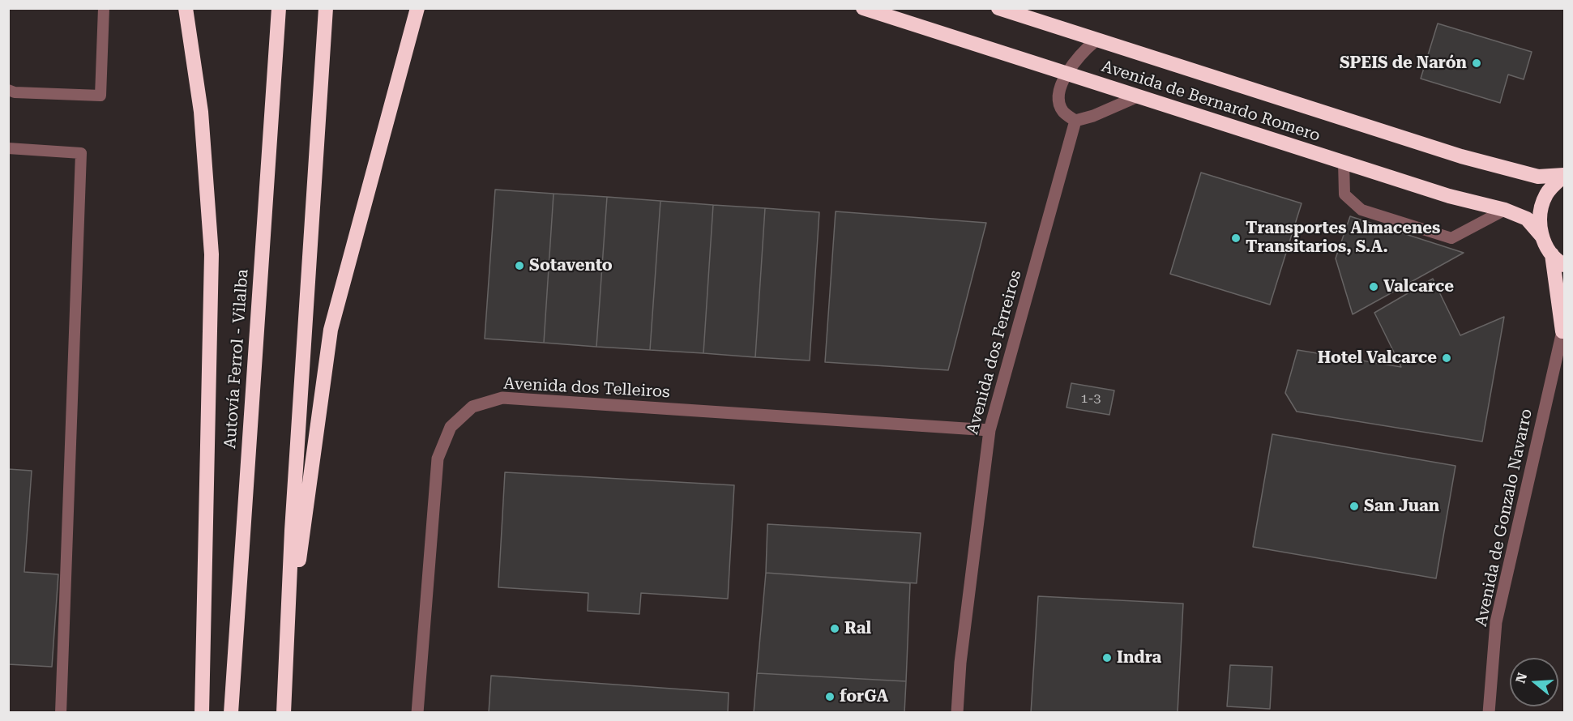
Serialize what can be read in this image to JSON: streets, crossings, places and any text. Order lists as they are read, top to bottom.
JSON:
{
  "streets": {
    "highway": ["Avenida de Bernardo Romero", "Autovía Ferrol - Vilalba"],
    "street": ["Avenida dos Ferreiros", "Avenida dos Telleiros", "Avenida de Gonzalo Navarro"]
  },
  "crossings": [
    ["Avenida dos Ferreiros", "Avenida dos Telleiros"]
  ],
  "places": [
    "SPEIS de Narón",
    "Transportes Almacenes Transitarios, S.A.",
    "Sotavento",
    "Valcarce",
    "Hotel Valcarce",
    "San Juan",
    "Ral",
    "Indra",
    "forGA"
  ],
  "house_numbers": ["1-3"],
  "north": "left"
}
